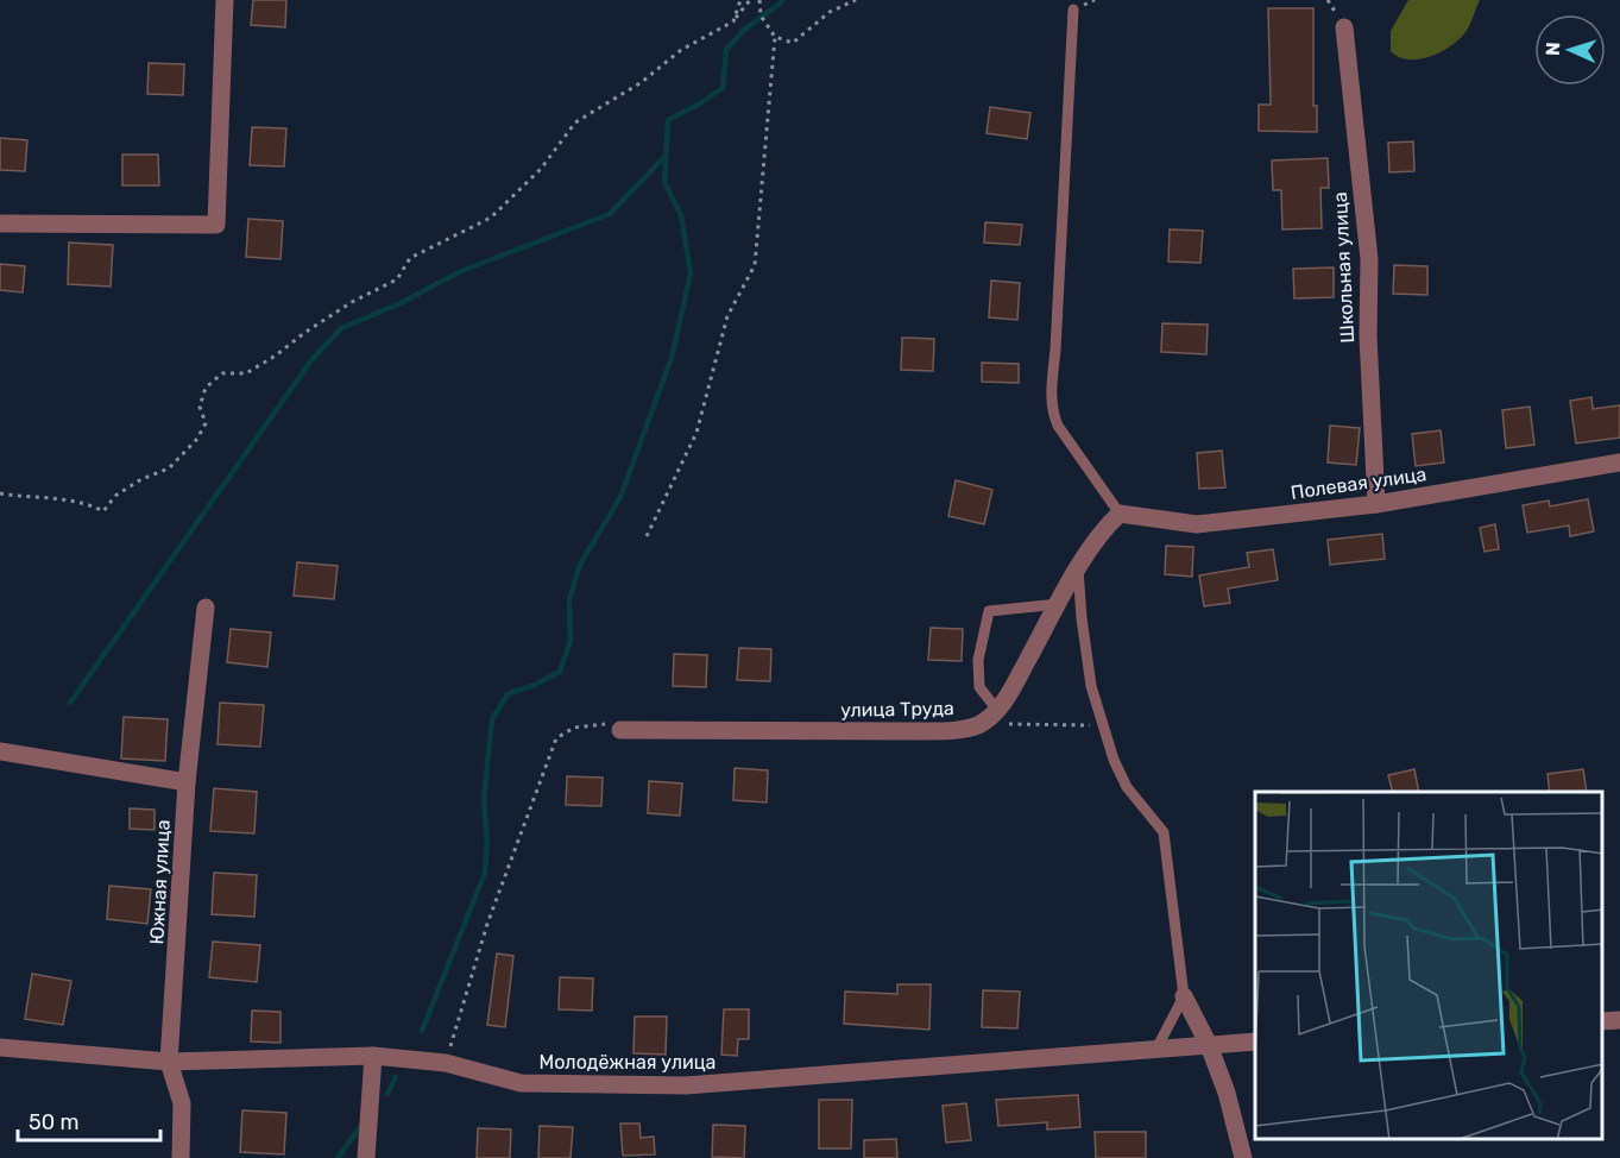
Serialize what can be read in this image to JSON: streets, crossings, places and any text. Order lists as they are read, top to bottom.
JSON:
{
  "streets": {
    "street": [
      "Школьная улица",
      "Полевая улица",
      "улица Труда",
      "Южная улица",
      "Молодёжная улица"
    ]
  },
  "crossings": [
    ["Школьная улица", "Полевая улица"],
    ["Полевая улица", "улица Труда"],
    ["Южная улица", "Молодёжная улица"]
  ],
  "scale_bar": "50 m",
  "north": "left"
}
